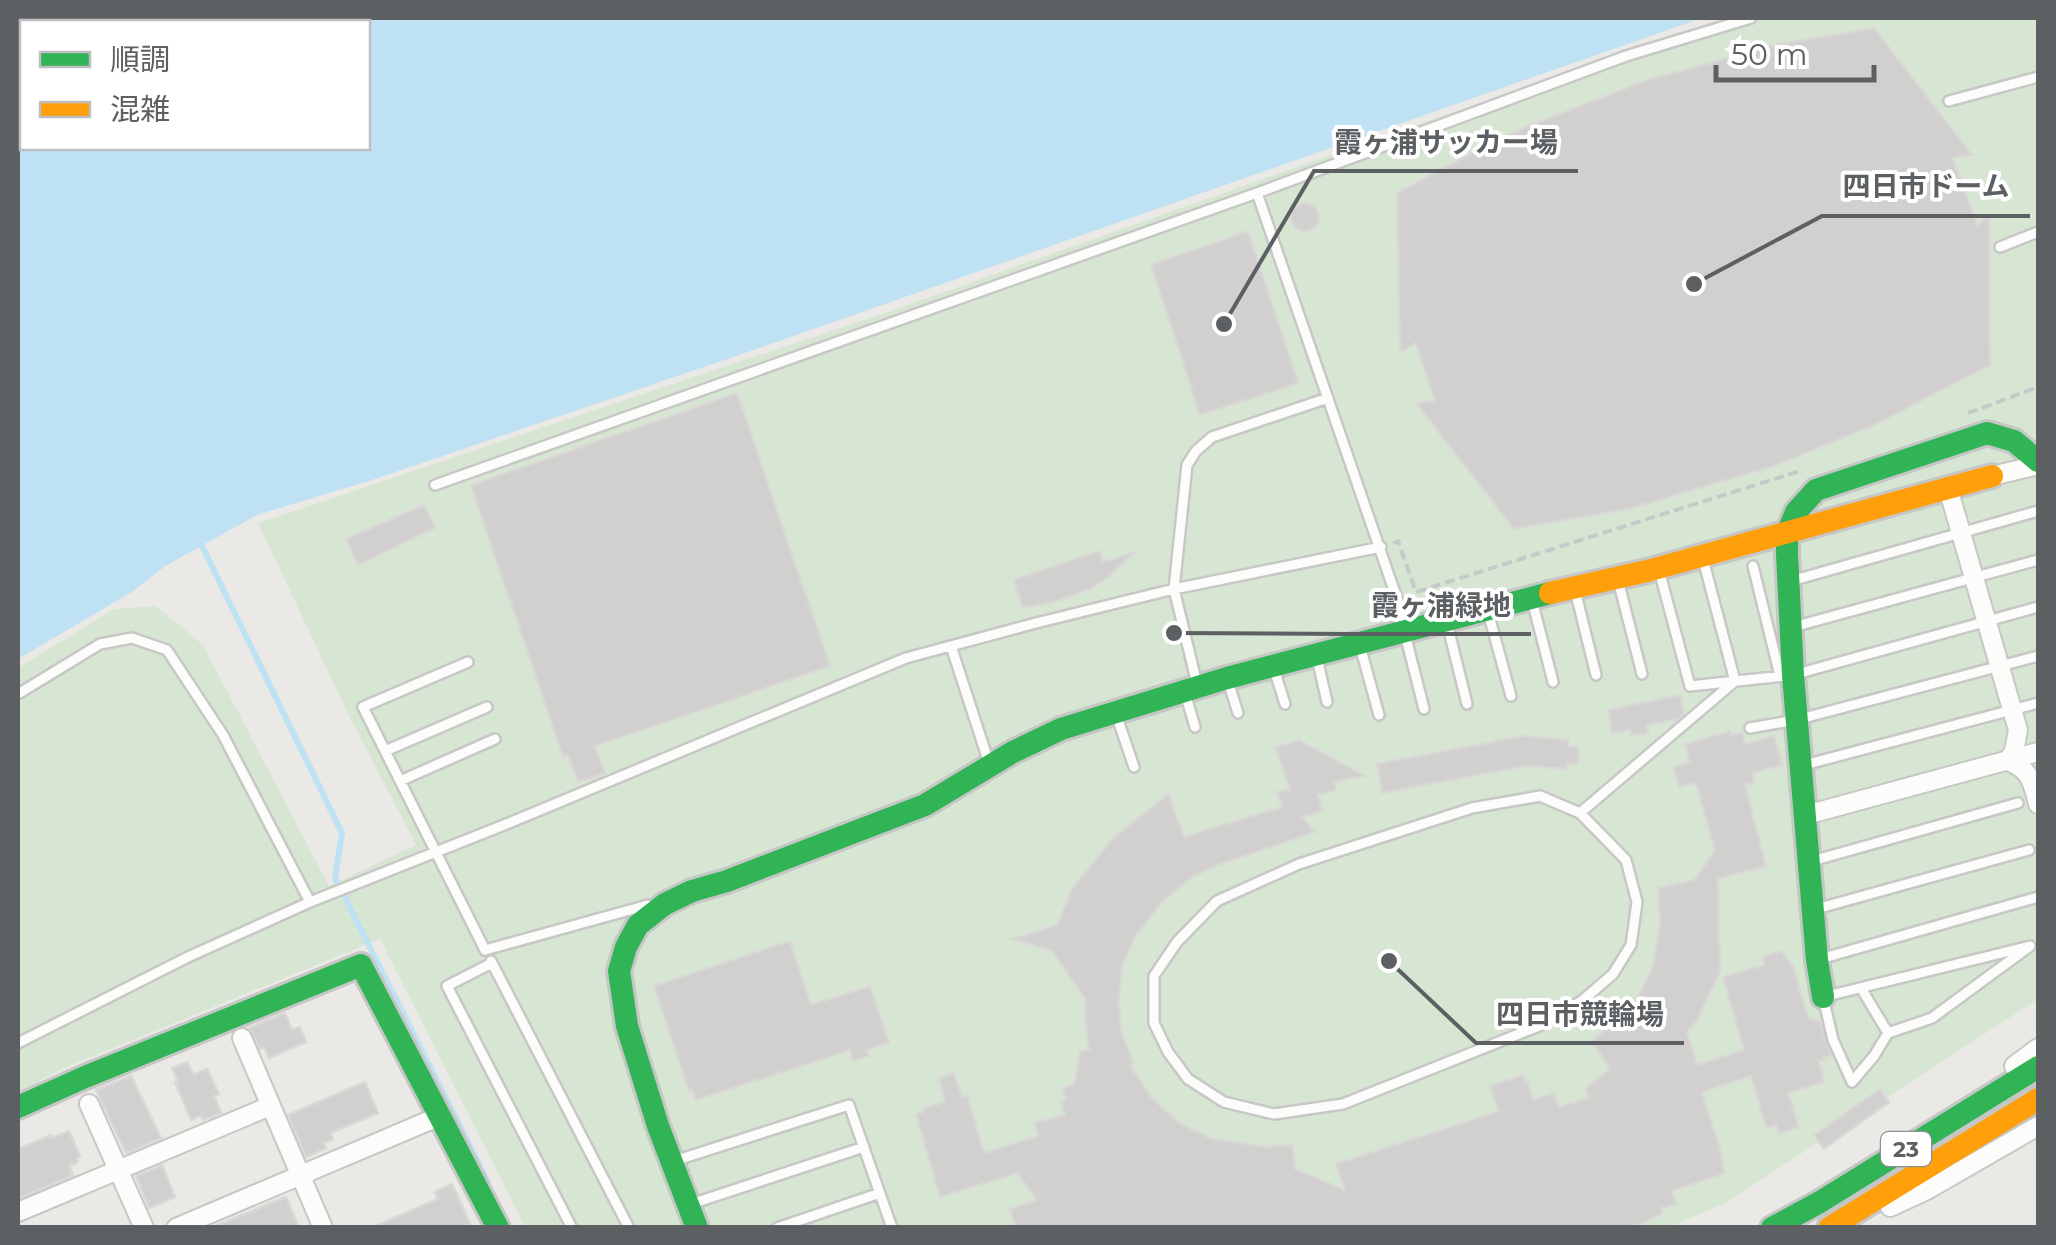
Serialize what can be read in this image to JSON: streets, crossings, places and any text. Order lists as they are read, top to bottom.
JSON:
{
  "streets": {
    "main road": ["23"]
  },
  "places": [
    "四日市ドーム",
    "霞ヶ浦サッカー場",
    "霞ヶ浦緑地",
    "四日市競輪場"
  ],
  "legend": ["順調", "混雑"],
  "scale_bar": "50 m"
}
